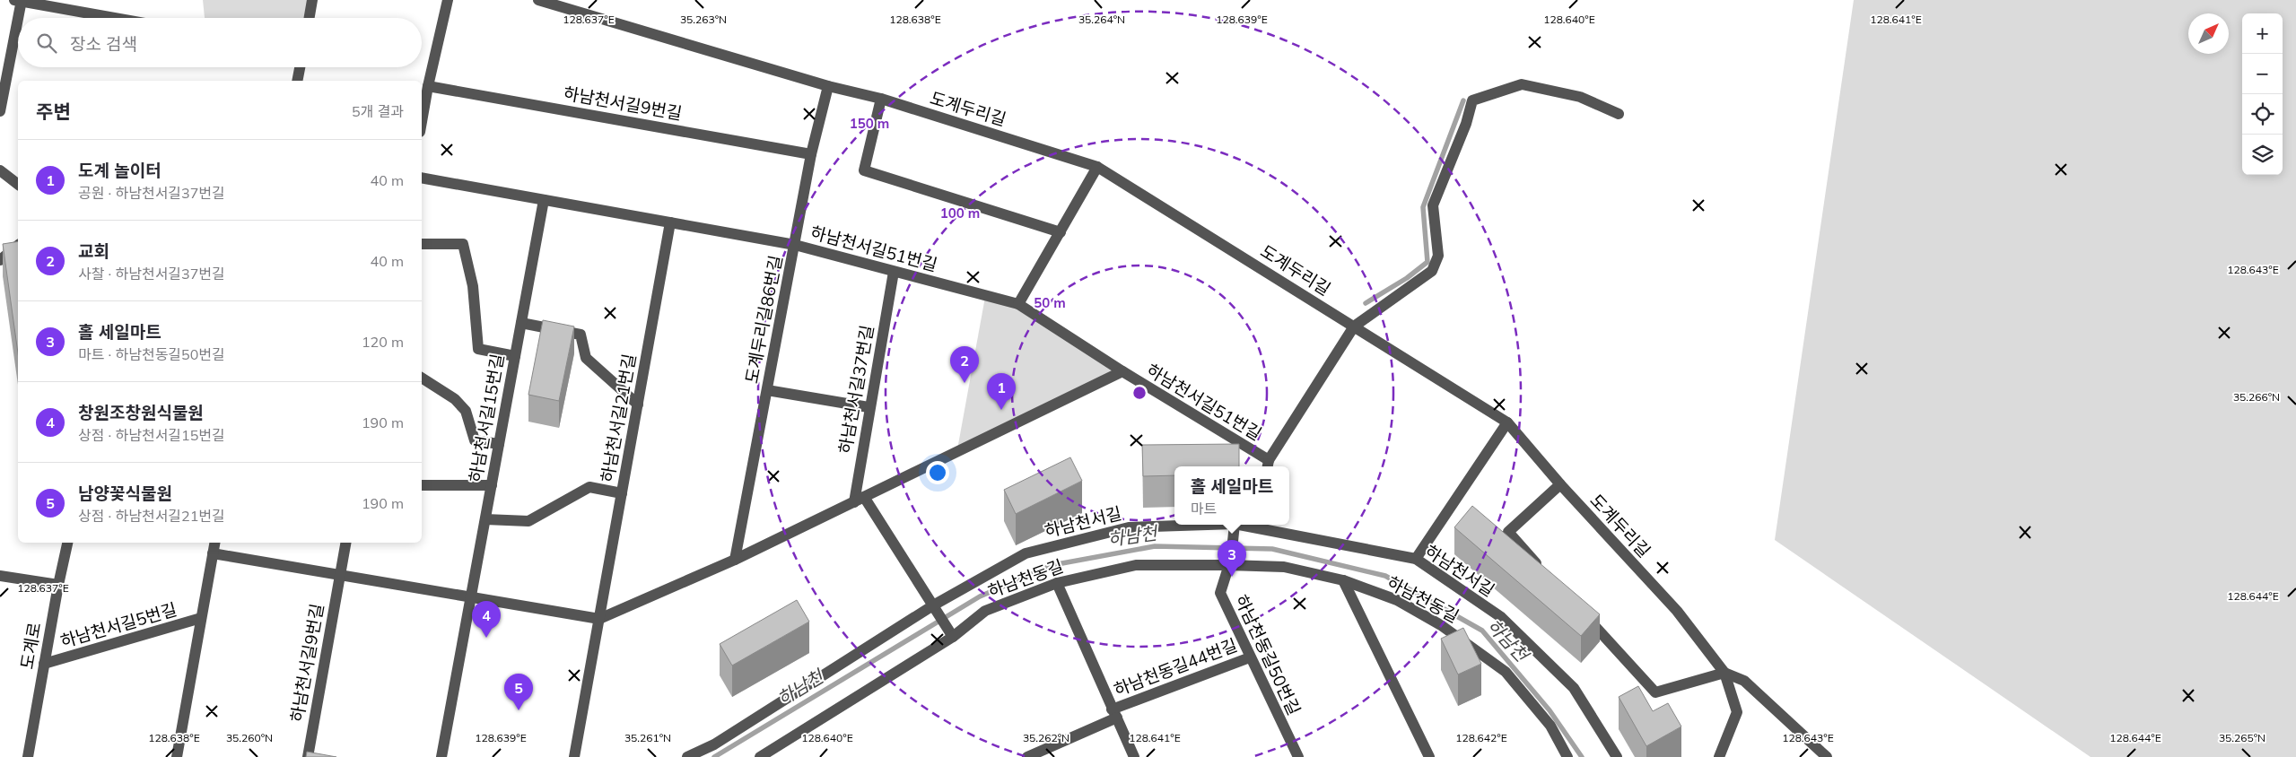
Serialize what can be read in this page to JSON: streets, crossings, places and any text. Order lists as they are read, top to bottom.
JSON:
{
  "streets": {
    "street": [
      "하남천서길9번길",
      "도계두리길",
      "하남천서길51번길",
      "도계두리길86번길",
      "하남천서길37번길",
      "하남천서길15번길",
      "하남천서길21번길",
      "하남천서길",
      "하남천동길",
      "하남천서길5번길",
      "도계로",
      "하남천동길50번길",
      "하남천동길44번길"
    ]
  },
  "crossings": [
    ["하남천서길9번길", "도계두리길86번길"],
    ["도계두리길", "도계두리길86번길"],
    ["하남천서길51번길", "도계두리길86번길"],
    ["하남천서길51번길", "하남천서길37번길"],
    ["하남천서길51번길", "하남천서길15번길"],
    ["하남천서길51번길", "하남천서길21번길"],
    ["하남천동길", "하남천동길50번길"],
    ["하남천동길", "하남천동길44번길"],
    ["하남천서길5번길", "도계로"],
    ["하남천동길50번길", "하남천동길44번길"]
  ],
  "water": ["하남천"],
  "north": "top right",
  "page": {
    "map_buttons": ["+", "−"],
    "search": "장소 검색",
    "heading": ["주변", "5개 결과"],
    "list": [
      {
        "mark": "1",
        "name": "도계 놀이터",
        "note": "공원 · 하남천서길37번길",
        "value": "40 m"
      },
      {
        "mark": "2",
        "name": "교회",
        "note": "사찰 · 하남천서길37번길",
        "value": "40 m"
      },
      {
        "mark": "3",
        "name": "홀 세일마트",
        "note": "마트 · 하남천동길50번길",
        "value": "120 m"
      },
      {
        "mark": "4",
        "name": "창원조창원식물원",
        "note": "상점 · 하남천서길15번길",
        "value": "190 m"
      },
      {
        "mark": "5",
        "name": "남양꽃식물원",
        "note": "상점 · 하남천서길21번길",
        "value": "190 m"
      }
    ],
    "pins": [
      "2",
      "1",
      "3",
      "4",
      "5"
    ],
    "popup": ["홀 세일마트", "마트"]
  },
  "coordinates": [
    "128.637°E",
    "35.263°N",
    "128.638°E",
    "35.264°N",
    "128.639°E",
    "128.640°E",
    "128.641°E",
    "128.643°E",
    "35.266°N",
    "128.644°E",
    "35.261°N",
    "35.262°N",
    "128.642°E",
    "35.265°N",
    "35.260°N"
  ],
  "rings": ["150 m", "100 m", "50 m"]
}
